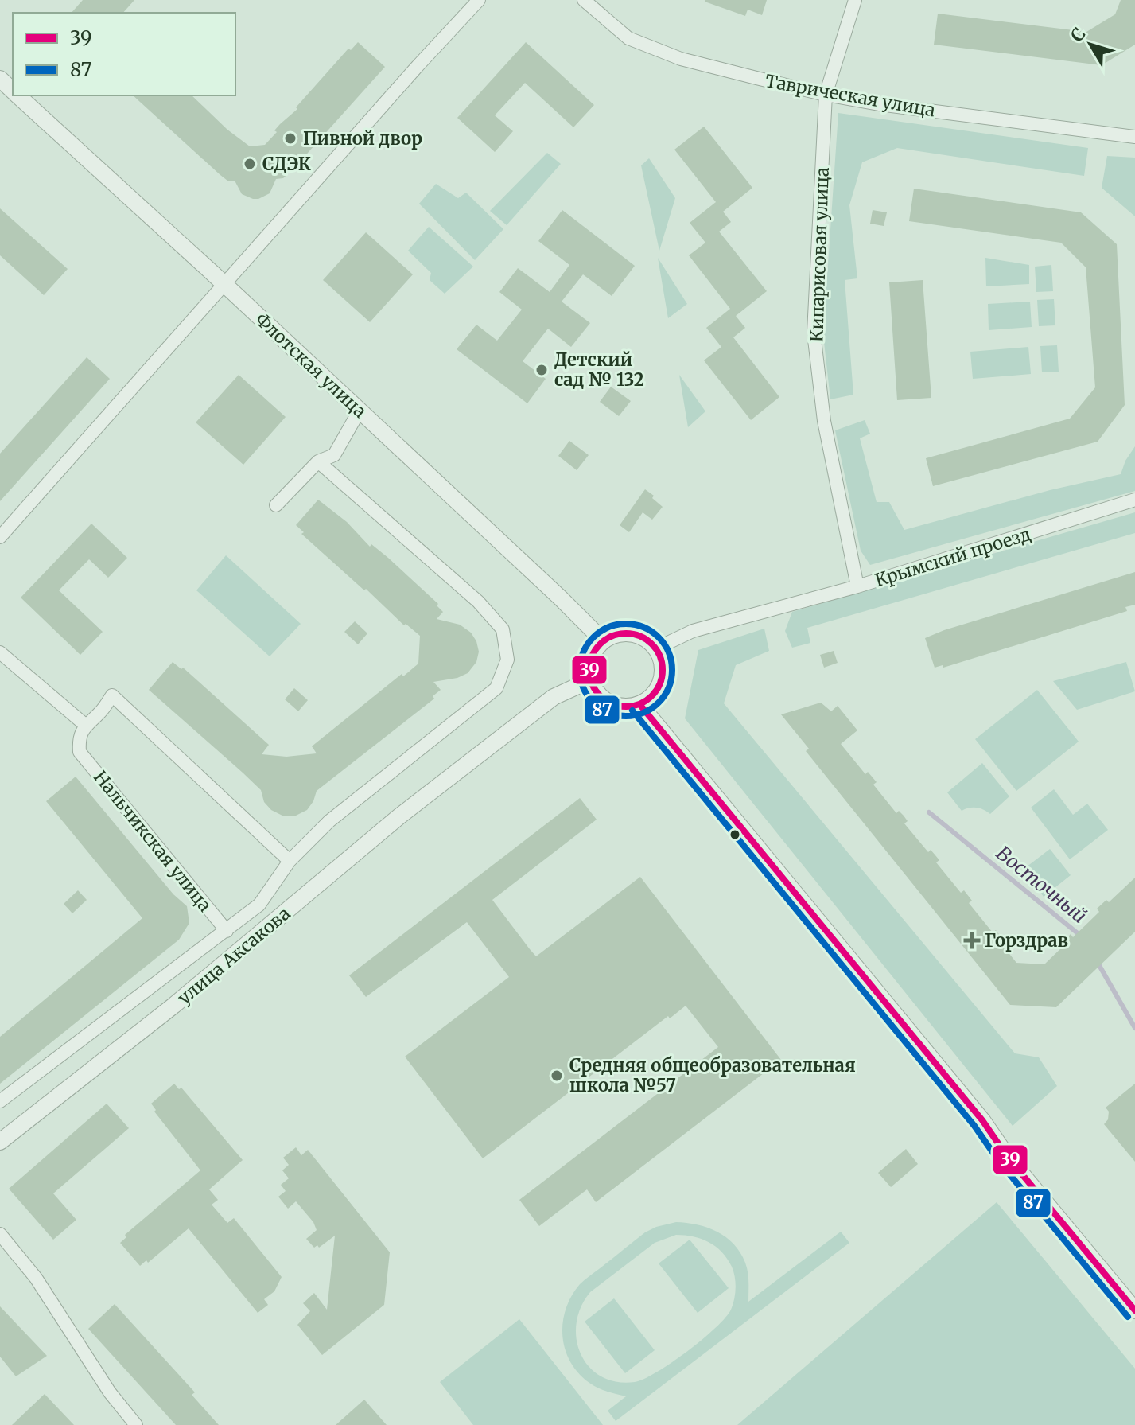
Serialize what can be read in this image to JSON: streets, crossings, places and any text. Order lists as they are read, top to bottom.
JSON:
{
  "streets": {
    "street": [
      "Таврическая улица",
      "Кипарисовая улица",
      "Флотская улица",
      "Крымский проезд",
      "Нальчикская улица",
      "улица Аксакова"
    ]
  },
  "crossings": [
    ["Таврическая улица", "Кипарисовая улица"],
    ["Кипарисовая улица", "Крымский проезд"],
    ["Флотская улица", "Крымский проезд"],
    ["Флотская улица", "улица Аксакова"],
    ["Крымский проезд", "улица Аксакова"]
  ],
  "water": ["Восточный"],
  "places": {
    "other": [
      "Пивной двор",
      "СДЭК",
      "Детский сад № 132",
      "Средняя общеобразовательная школа №57"
    ],
    "health": ["Горздрав"]
  },
  "lines": ["transit line 87", "transit line 39"],
  "legend": ["39", "87"],
  "north": "top left"
}
